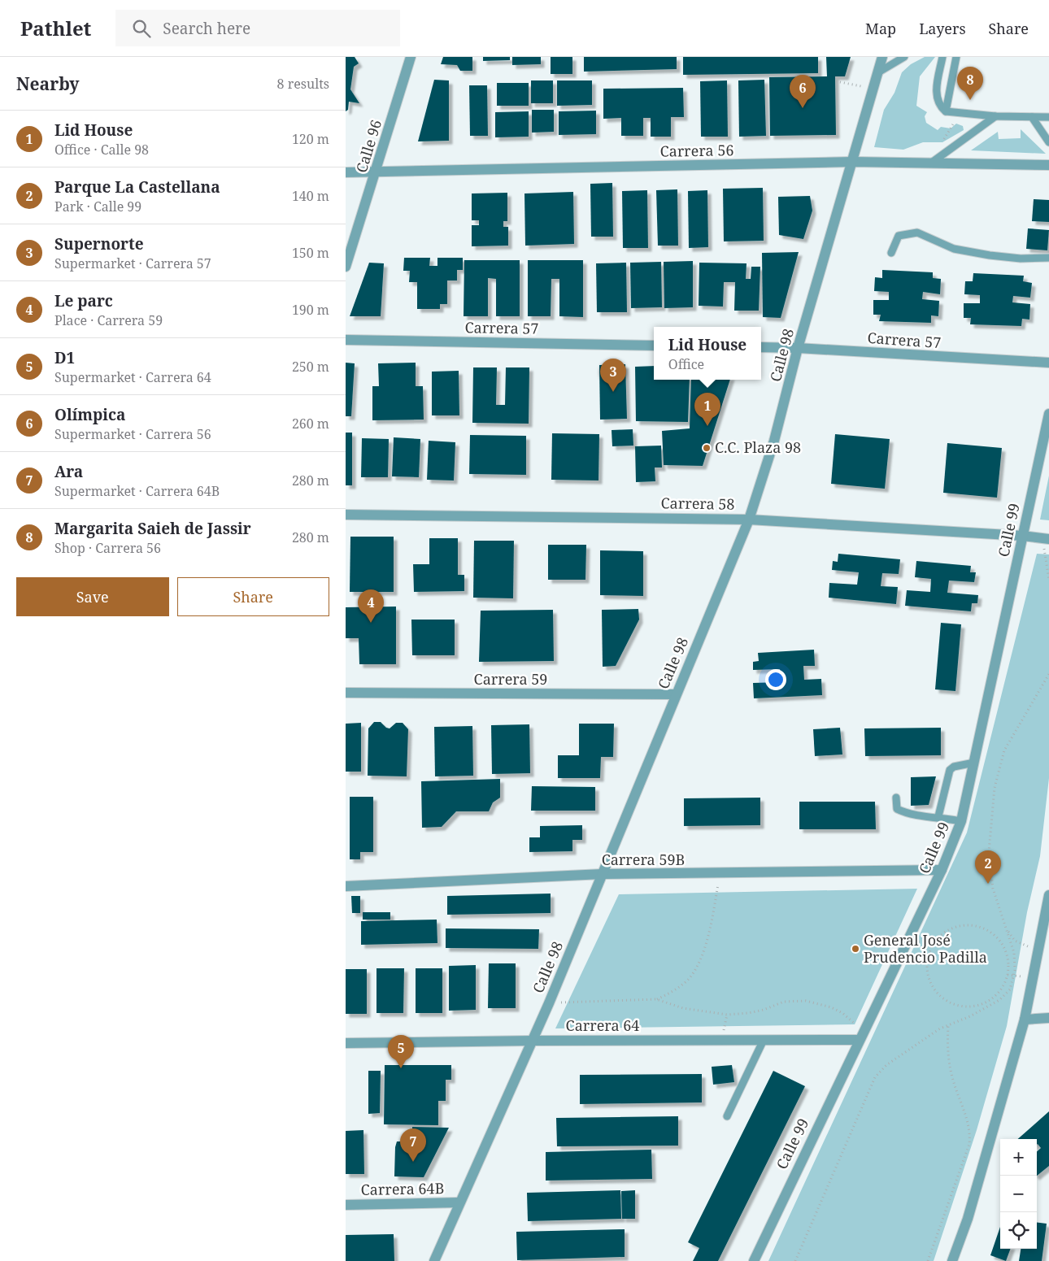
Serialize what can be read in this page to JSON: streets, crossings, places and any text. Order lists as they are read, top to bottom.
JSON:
{
  "streets": {
    "street": [
      "Calle 96",
      "Carrera 56",
      "Carrera 57",
      "Calle 98",
      "Carrera 58",
      "Calle 99",
      "Carrera 59",
      "Carrera 59B",
      "Carrera 64",
      "Carrera 64B"
    ]
  },
  "crossings": [
    ["Calle 96", "Carrera 56"],
    ["Carrera 56", "Calle 98"],
    ["Carrera 57", "Calle 98"],
    ["Calle 98", "Carrera 58"],
    ["Calle 98", "Carrera 59"],
    ["Calle 98", "Carrera 59B"],
    ["Calle 98", "Carrera 64"],
    ["Calle 98", "Carrera 64B"],
    ["Carrera 58", "Calle 99"],
    ["Calle 99", "Carrera 59B"],
    ["Calle 99", "Carrera 64"]
  ],
  "places": ["C.C. Plaza 98", "General José Prudencio Padilla"],
  "page": {
    "header": "Pathlet",
    "search": "Search here",
    "nav": ["Map", "Layers", "Share"],
    "heading": ["Nearby", "8 results"],
    "pins": [
      "8",
      "6",
      "3",
      "1",
      "4",
      "2",
      "5",
      "7"
    ],
    "list": [
      {
        "mark": "1",
        "name": "Lid House",
        "note": "Office · Calle 98",
        "value": "120 m"
      },
      {
        "mark": "2",
        "name": "Parque La Castellana",
        "note": "Park · Calle 99",
        "value": "140 m"
      },
      {
        "mark": "3",
        "name": "Supernorte",
        "note": "Supermarket · Carrera 57",
        "value": "150 m"
      },
      {
        "mark": "4",
        "name": "Le parc",
        "note": "Place · Carrera 59",
        "value": "190 m"
      },
      {
        "mark": "5",
        "name": "D1",
        "note": "Supermarket · Carrera 64",
        "value": "250 m"
      },
      {
        "mark": "6",
        "name": "Olímpica",
        "note": "Supermarket · Carrera 56",
        "value": "260 m"
      },
      {
        "mark": "7",
        "name": "Ara",
        "note": "Supermarket · Carrera 64B",
        "value": "280 m"
      },
      {
        "mark": "8",
        "name": "Margarita Saieh de Jassir",
        "note": "Shop · Carrera 56",
        "value": "280 m"
      }
    ],
    "popup": ["Lid House", "Office"],
    "buttons": ["Save", "Share"],
    "map_buttons": ["+", "−"]
  }
}
